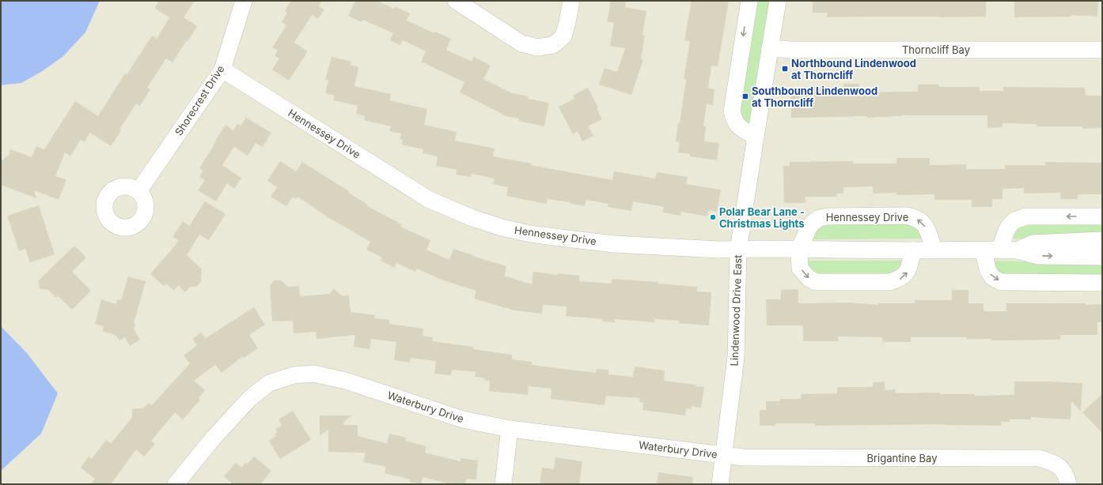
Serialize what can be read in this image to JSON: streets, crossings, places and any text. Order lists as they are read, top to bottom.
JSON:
{
  "streets": {
    "street": [
      "Thorncliff Bay",
      "Shorecrest Drive",
      "Hennessey Drive",
      "Lindenwood Drive East",
      "Waterbury Drive",
      "Brigantine Bay"
    ]
  },
  "crossings": [
    ["Thorncliff Bay", "Lindenwood Drive East"],
    ["Shorecrest Drive", "Hennessey Drive"],
    ["Hennessey Drive", "Lindenwood Drive East"],
    ["Lindenwood Drive East", "Waterbury Drive"],
    ["Lindenwood Drive East", "Brigantine Bay"],
    ["Waterbury Drive", "Brigantine Bay"]
  ],
  "places": {
    "transit": ["Northbound Lindenwood at Thorncliff", "Southbound Lindenwood at Thorncliff"],
    "other": ["Polar Bear Lane - Christmas Lights"]
  }
}
